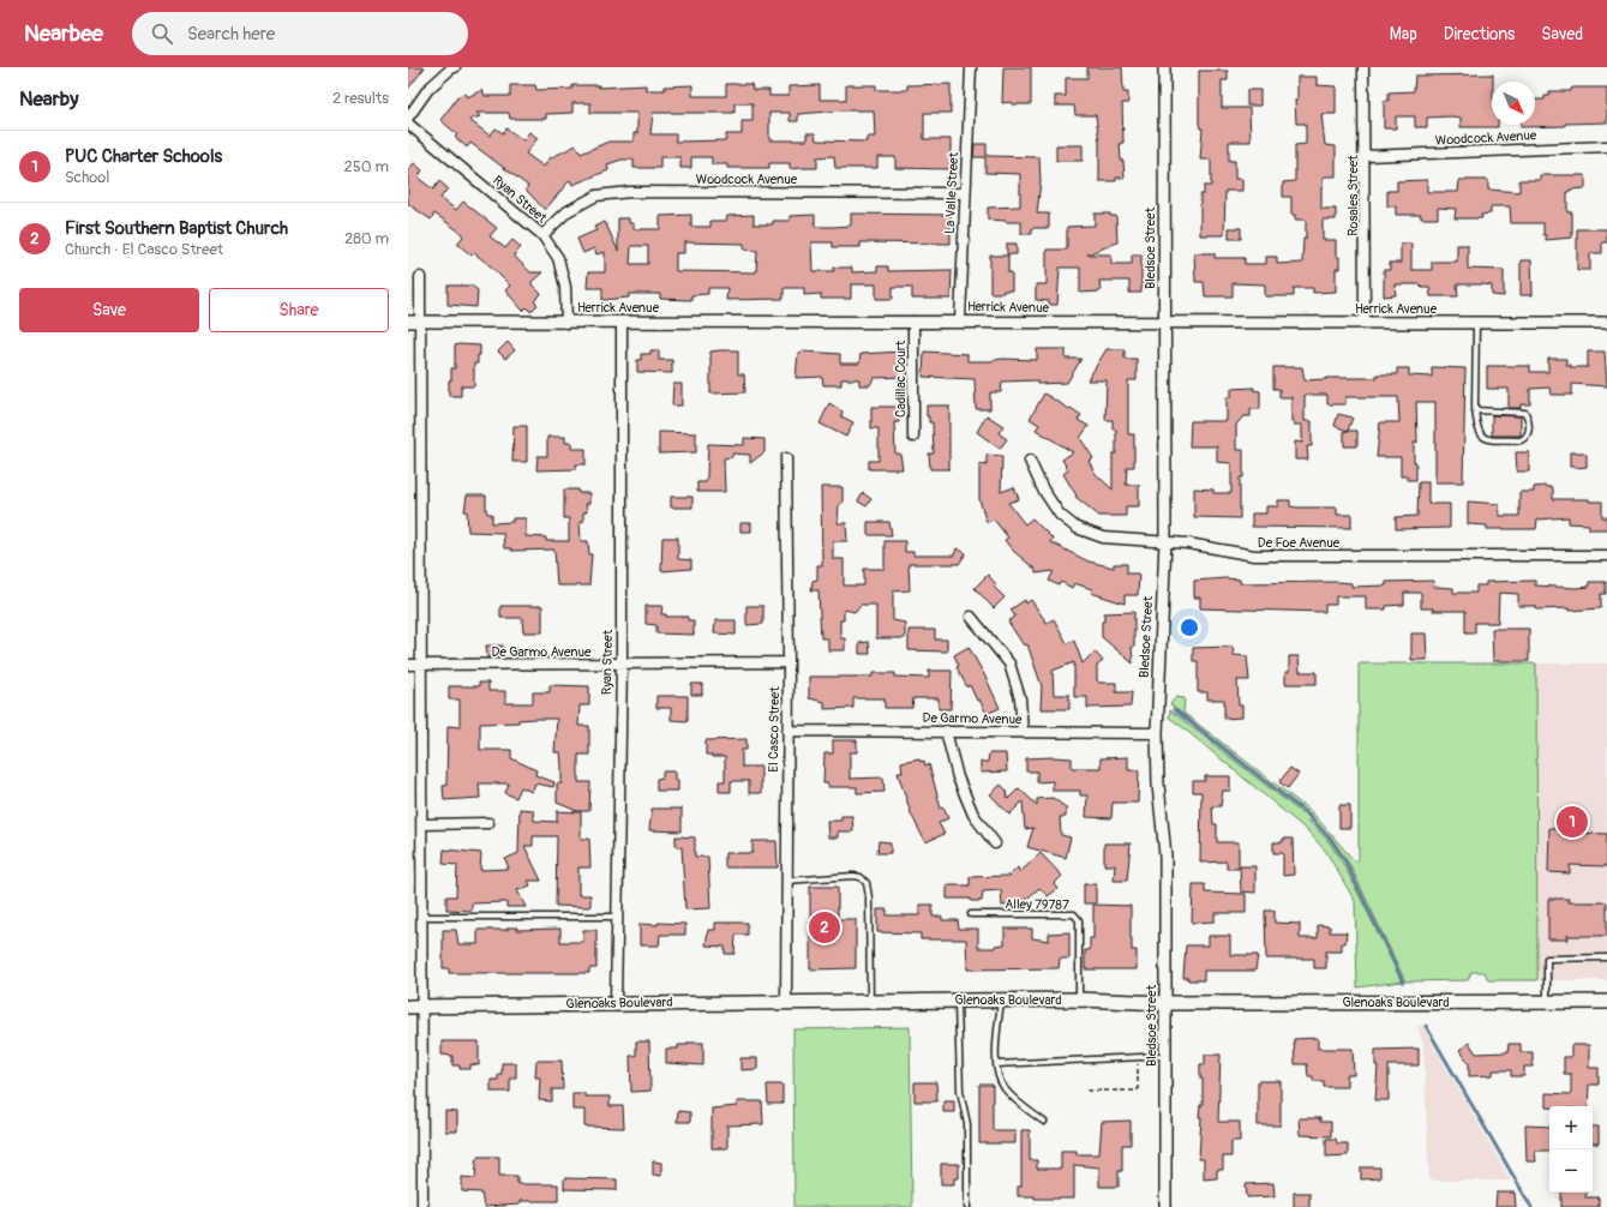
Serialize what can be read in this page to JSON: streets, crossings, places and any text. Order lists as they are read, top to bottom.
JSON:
{
  "streets": {
    "main road": ["Glenoaks Boulevard"],
    "street": [
      "Woodcock Avenue",
      "La Valle Street",
      "Rosales Street",
      "Ryan Street",
      "Bledsoe Street",
      "Herrick Avenue",
      "Cadillac Court",
      "De Foe Avenue",
      "De Garmo Avenue",
      "El Casco Street"
    ],
    "lane": ["Alley 79787"]
  },
  "crossings": [
    ["Woodcock Avenue", "La Valle Street"],
    ["Woodcock Avenue", "Rosales Street"],
    ["Woodcock Avenue", "Ryan Street"],
    ["La Valle Street", "Herrick Avenue"],
    ["Rosales Street", "Herrick Avenue"],
    ["Ryan Street", "Herrick Avenue"],
    ["Ryan Street", "De Garmo Avenue"],
    ["Ryan Street", "Glenoaks Boulevard"],
    ["Bledsoe Street", "Herrick Avenue"],
    ["Bledsoe Street", "De Foe Avenue"],
    ["Bledsoe Street", "De Garmo Avenue"],
    ["Bledsoe Street", "Glenoaks Boulevard"],
    ["Herrick Avenue", "Cadillac Court"],
    ["De Garmo Avenue", "El Casco Street"],
    ["El Casco Street", "Glenoaks Boulevard"],
    ["Alley 79787", "Glenoaks Boulevard"]
  ],
  "north": "bottom right",
  "page": {
    "header": "Nearbee",
    "search": "Search here",
    "nav": ["Map", "Directions", "Saved"],
    "heading": ["Nearby", "2 results"],
    "list": [
      {
        "mark": "1",
        "name": "PUC Charter Schools",
        "note": "School",
        "value": "250 m"
      },
      {
        "mark": "2",
        "name": "First Southern Baptist Church",
        "note": "Church · El Casco Street",
        "value": "280 m"
      }
    ],
    "buttons": ["Save", "Share"],
    "pins": ["1", "2"],
    "map_buttons": ["+", "−"]
  }
}
